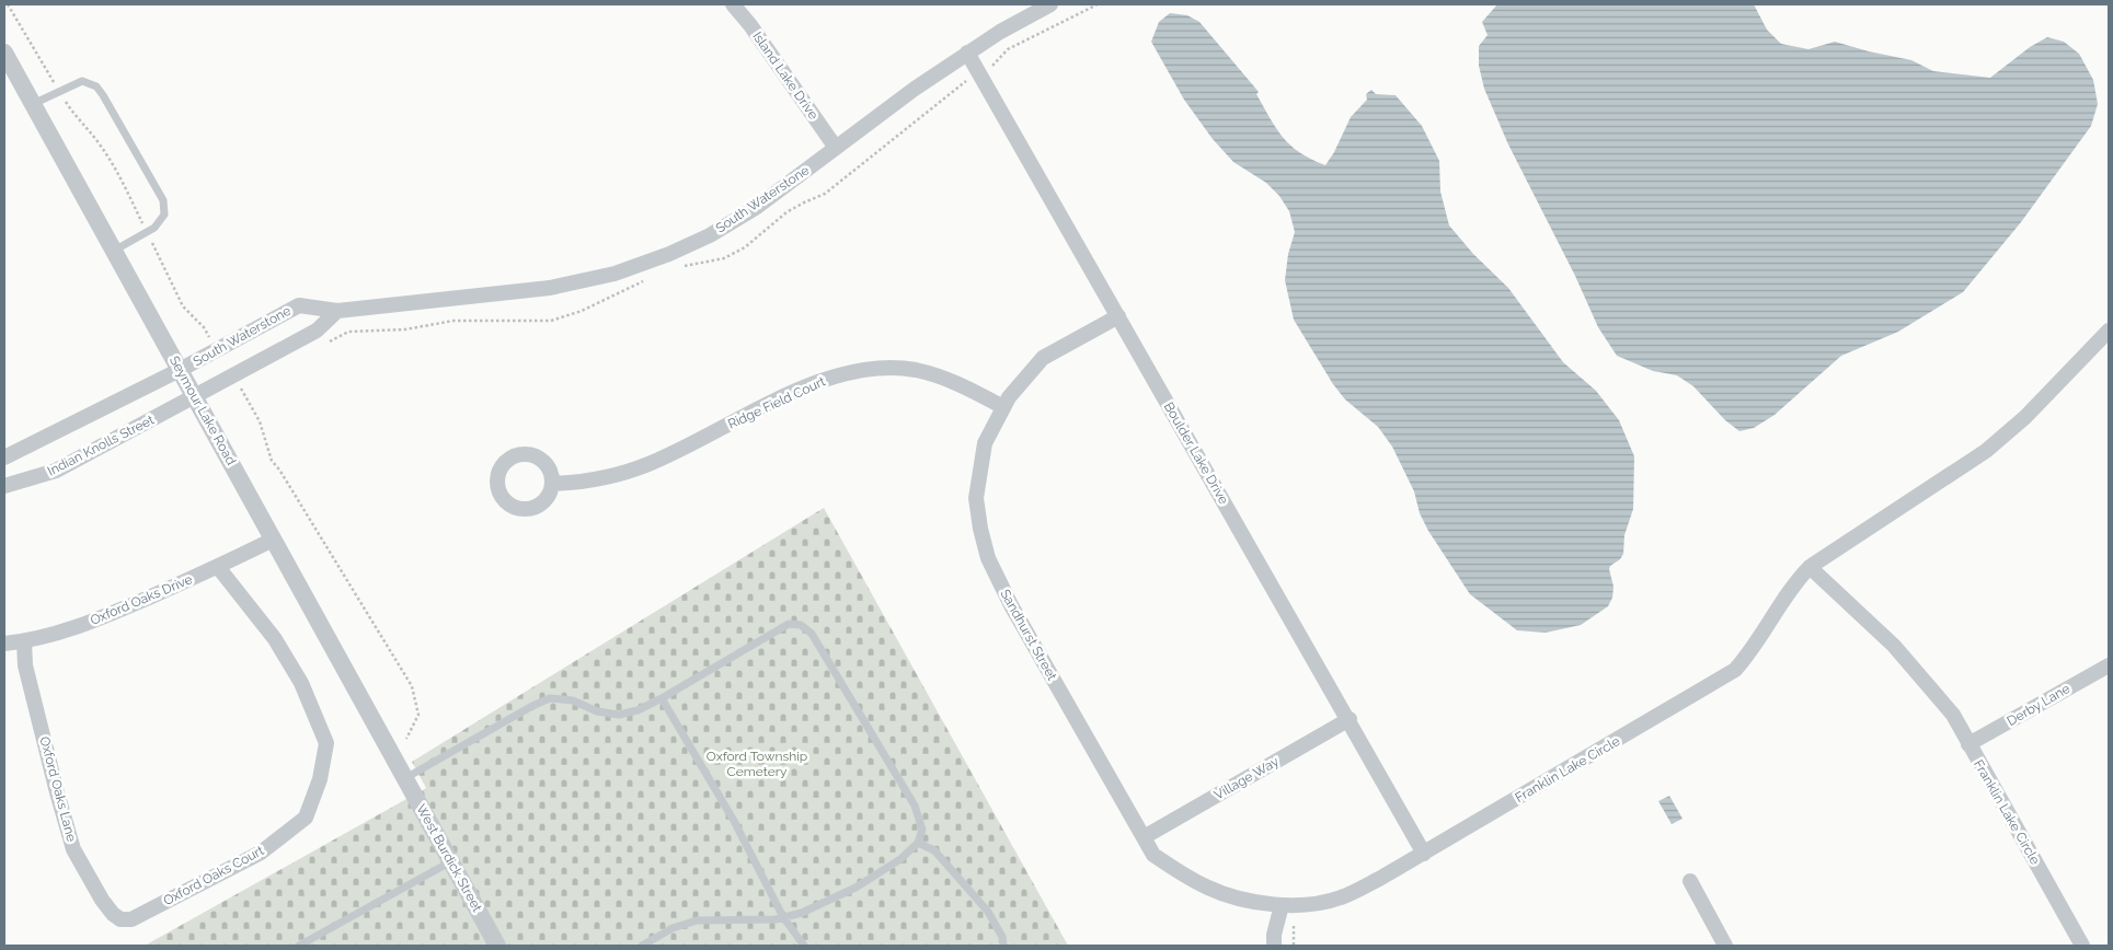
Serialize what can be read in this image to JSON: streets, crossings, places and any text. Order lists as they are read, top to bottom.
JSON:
{
  "streets": {
    "street": [
      "Island Lake Drive",
      "South Waterstone",
      "Ridge Field Court",
      "Seymour Lake Road",
      "Indian Knolls Street",
      "Boulder Lake Drive",
      "Oxford Oaks Drive",
      "Sandhurst Street",
      "Derby Lane",
      "Franklin Lake Circle",
      "Village Way",
      "Oxford Oaks Lane",
      "West Burdick Street",
      "Oxford Oaks Court"
    ]
  },
  "crossings": [
    ["Island Lake Drive", "South Waterstone"],
    ["South Waterstone", "Seymour Lake Road"],
    ["South Waterstone", "Boulder Lake Drive"],
    ["Ridge Field Court", "Sandhurst Street"],
    ["Seymour Lake Road", "Indian Knolls Street"],
    ["Seymour Lake Road", "Oxford Oaks Drive"],
    ["Seymour Lake Road", "West Burdick Street"],
    ["Boulder Lake Drive", "Sandhurst Street"],
    ["Boulder Lake Drive", "Franklin Lake Circle"],
    ["Boulder Lake Drive", "Village Way"],
    ["Oxford Oaks Drive", "Oxford Oaks Lane"],
    ["Oxford Oaks Drive", "Oxford Oaks Court"],
    ["Sandhurst Street", "Franklin Lake Circle"],
    ["Sandhurst Street", "Village Way"],
    ["Derby Lane", "Franklin Lake Circle"],
    ["Oxford Oaks Lane", "Oxford Oaks Court"]
  ],
  "parks": ["Oxford Township Cemetery"]
}
